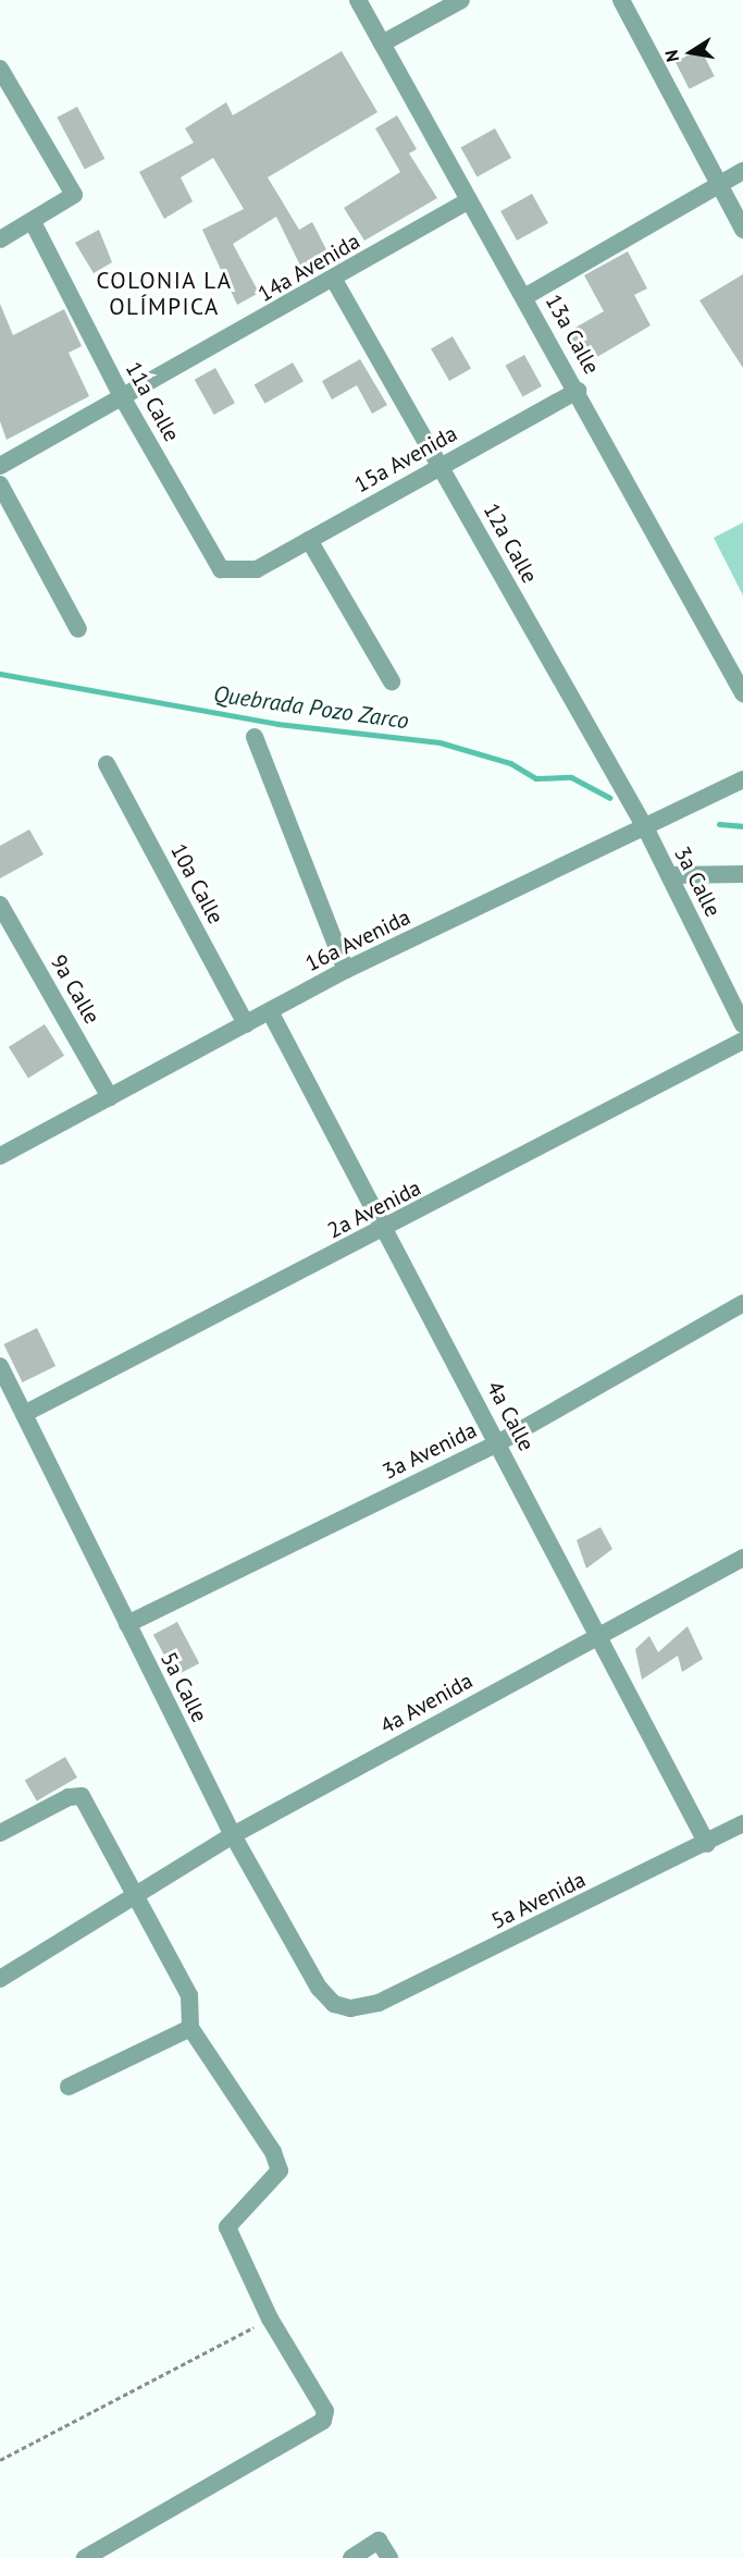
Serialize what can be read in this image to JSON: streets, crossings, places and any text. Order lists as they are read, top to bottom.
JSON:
{
  "streets": {
    "street": [
      "14a Avenida",
      "13a Calle",
      "11a Calle",
      "15a Avenida",
      "12a Calle",
      "3a Calle",
      "10a Calle",
      "16a Avenida",
      "9a Calle",
      "2a Avenida",
      "4a Calle",
      "3a Avenida",
      "5a Calle",
      "4a Avenida",
      "5a Avenida"
    ]
  },
  "crossings": [
    ["14a Avenida", "13a Calle"],
    ["14a Avenida", "11a Calle"],
    ["14a Avenida", "12a Calle"],
    ["13a Calle", "15a Avenida"],
    ["11a Calle", "15a Avenida"],
    ["15a Avenida", "12a Calle"],
    ["12a Calle", "3a Calle"],
    ["12a Calle", "16a Avenida"],
    ["3a Calle", "16a Avenida"],
    ["10a Calle", "16a Avenida"],
    ["16a Avenida", "9a Calle"],
    ["16a Avenida", "4a Calle"],
    ["2a Avenida", "4a Calle"],
    ["2a Avenida", "5a Calle"],
    ["4a Calle", "3a Avenida"],
    ["4a Calle", "4a Avenida"],
    ["4a Calle", "5a Avenida"],
    ["3a Avenida", "5a Calle"],
    ["5a Calle", "4a Avenida"],
    ["5a Calle", "5a Avenida"]
  ],
  "districts": ["COLONIA LA OLÍMPICA"],
  "water": ["Quebrada Pozo Zarco"],
  "north": "left"
}
